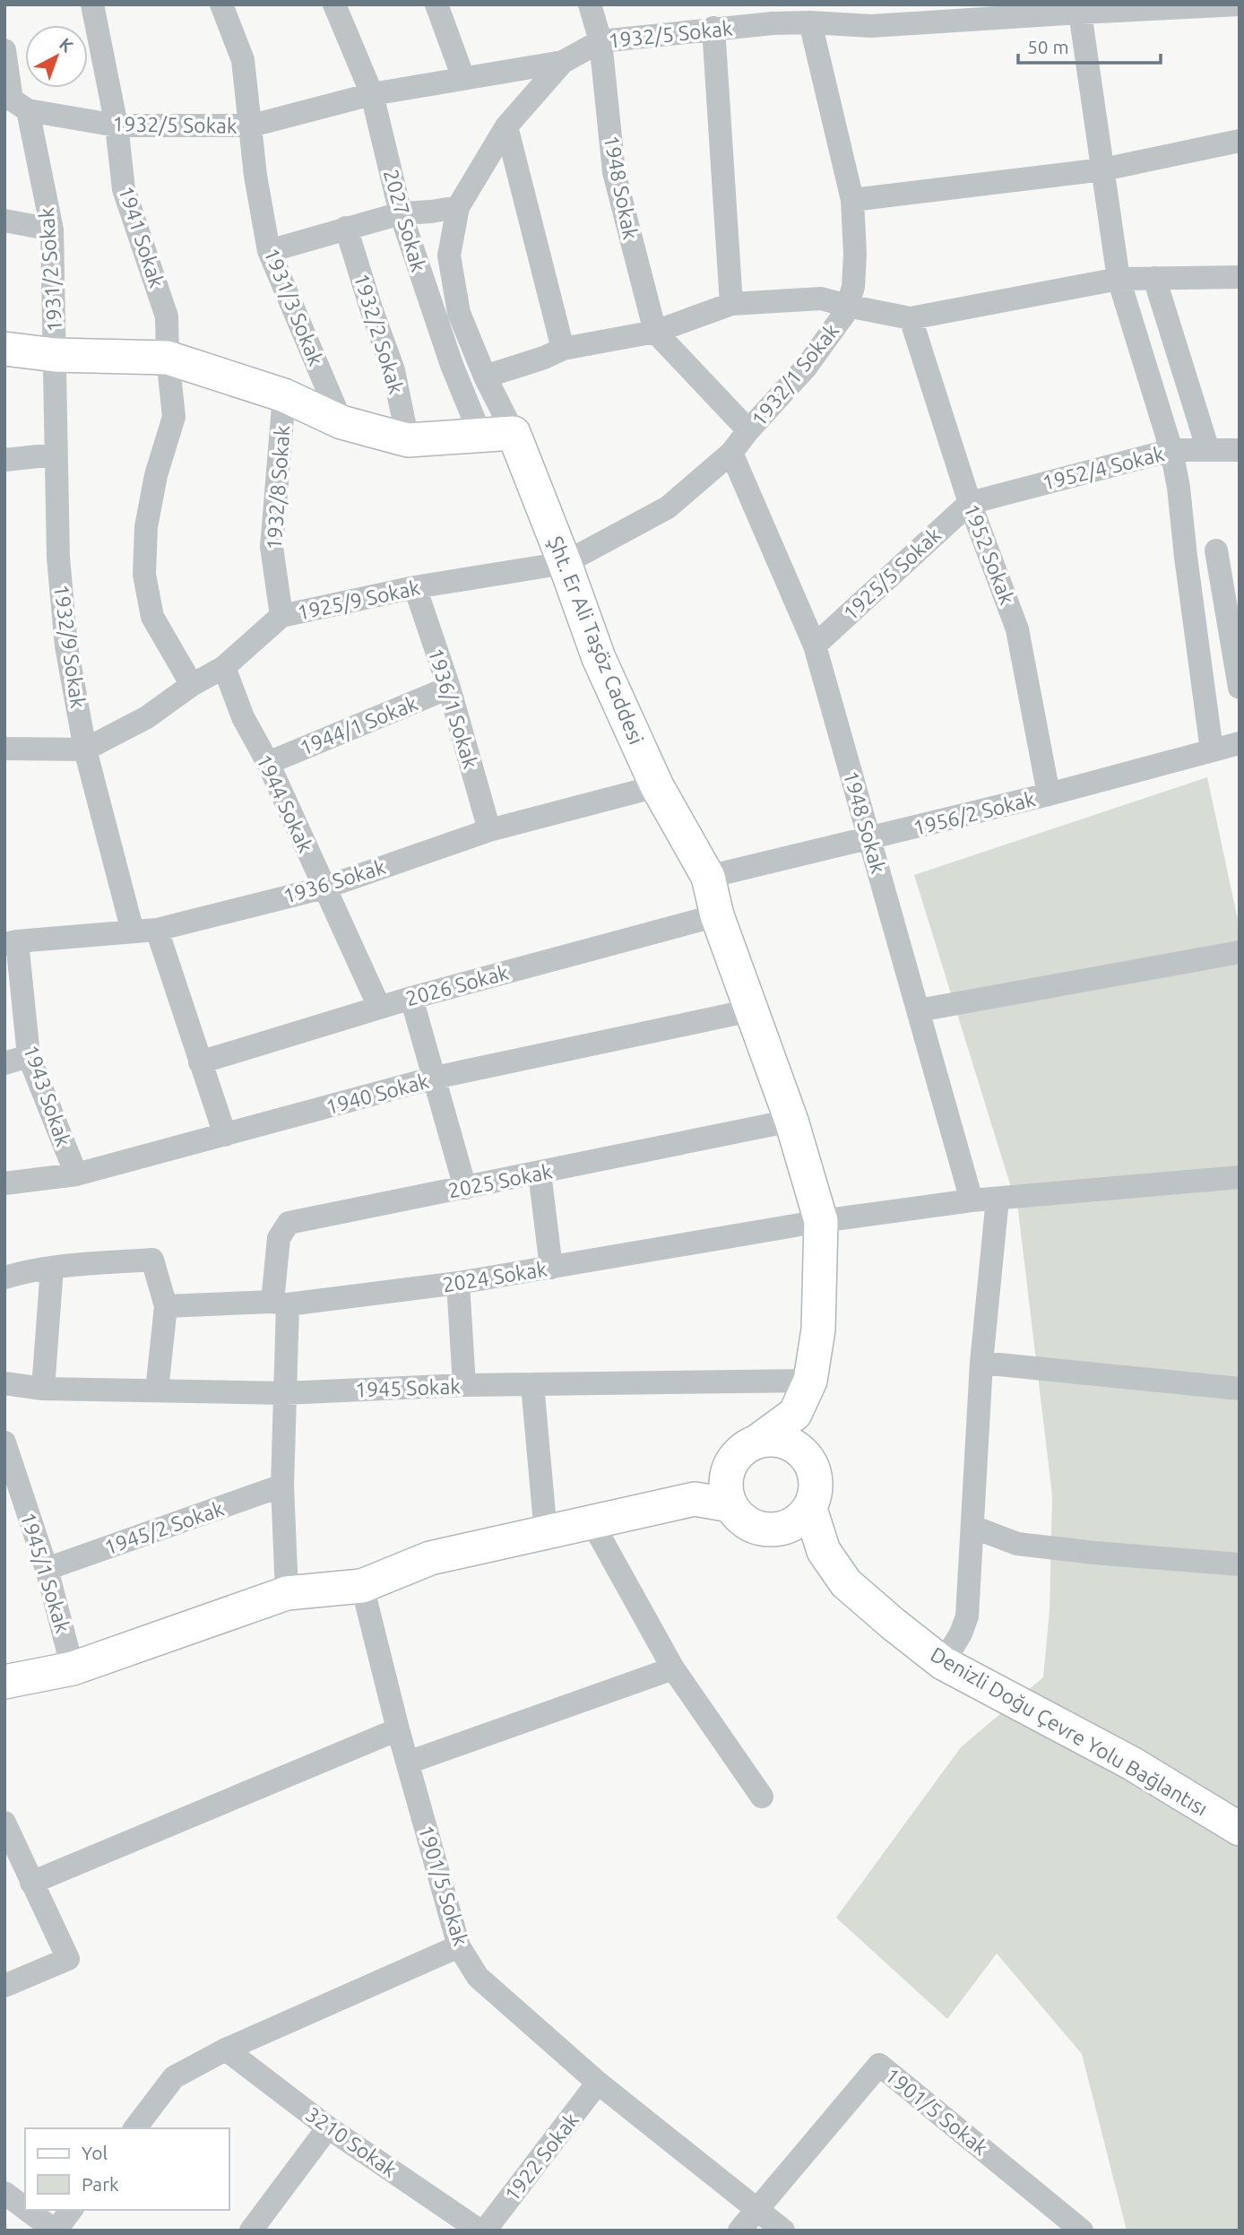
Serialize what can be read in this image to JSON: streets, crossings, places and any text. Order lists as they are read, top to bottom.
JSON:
{
  "streets": {
    "street": [
      "1932/5 Sokak",
      "1948 Sokak",
      "2027 Sokak",
      "1941 Sokak",
      "1931/2 Sokak",
      "1931/3 Sokak",
      "1932/2 Sokak",
      "1932/1 Sokak",
      "1952/4 Sokak",
      "1932/8 Sokak",
      "1952 Sokak",
      "1925/5 Sokak",
      "1925/9 Sokak",
      "Şht. Er Ali Taşöz Caddesi",
      "1932/9 Sokak",
      "1936/1 Sokak",
      "1944/1 Sokak",
      "1944 Sokak",
      "1956/2 Sokak",
      "1936 Sokak",
      "2026 Sokak",
      "1940 Sokak",
      "1943 Sokak",
      "2025 Sokak",
      "2024 Sokak",
      "1945 Sokak",
      "1945/2 Sokak",
      "1945/1 Sokak",
      "Denizli Doğu Çevre Yolu Bağlantısı",
      "1901/5 Sokak",
      "3210 Sokak",
      "1922 Sokak"
    ]
  },
  "crossings": [
    ["1932/5 Sokak", "1948 Sokak"],
    ["1932/5 Sokak", "2027 Sokak"],
    ["1932/5 Sokak", "1941 Sokak"],
    ["1932/5 Sokak", "1931/2 Sokak"],
    ["1932/5 Sokak", "1931/3 Sokak"],
    ["1932/5 Sokak", "1932/1 Sokak"],
    ["1948 Sokak", "1932/1 Sokak"],
    ["1948 Sokak", "1925/5 Sokak"],
    ["1948 Sokak", "1956/2 Sokak"],
    ["1948 Sokak", "2024 Sokak"],
    ["1931/2 Sokak", "1932/9 Sokak"],
    ["1932/1 Sokak", "1925/9 Sokak"],
    ["1932/1 Sokak", "Şht. Er Ali Taşöz Caddesi"],
    ["1952/4 Sokak", "1952 Sokak"],
    ["1952/4 Sokak", "1925/5 Sokak"],
    ["1932/8 Sokak", "1925/9 Sokak"],
    ["1952 Sokak", "1925/5 Sokak"],
    ["1952 Sokak", "1956/2 Sokak"],
    ["1925/9 Sokak", "Şht. Er Ali Taşöz Caddesi"],
    ["1925/9 Sokak", "1932/9 Sokak"],
    ["1925/9 Sokak", "1936/1 Sokak"],
    ["1925/9 Sokak", "1944 Sokak"],
    ["Şht. Er Ali Taşöz Caddesi", "1956/2 Sokak"],
    ["Şht. Er Ali Taşöz Caddesi", "1936 Sokak"],
    ["Şht. Er Ali Taşöz Caddesi", "2026 Sokak"],
    ["Şht. Er Ali Taşöz Caddesi", "1940 Sokak"],
    ["Şht. Er Ali Taşöz Caddesi", "2025 Sokak"],
    ["Şht. Er Ali Taşöz Caddesi", "2024 Sokak"],
    ["Şht. Er Ali Taşöz Caddesi", "1945 Sokak"],
    ["1932/9 Sokak", "1936 Sokak"],
    ["1936/1 Sokak", "1944/1 Sokak"],
    ["1936/1 Sokak", "1936 Sokak"],
    ["1944/1 Sokak", "1944 Sokak"],
    ["1944 Sokak", "1936 Sokak"],
    ["1944 Sokak", "2026 Sokak"],
    ["1936 Sokak", "1943 Sokak"],
    ["1940 Sokak", "1943 Sokak"],
    ["2025 Sokak", "2024 Sokak"],
    ["2025 Sokak", "1945 Sokak"],
    ["2025 Sokak", "1945/2 Sokak"],
    ["1945/2 Sokak", "1945/1 Sokak"],
    ["1901/5 Sokak", "1922 Sokak"]
  ],
  "legend": ["Yol", "Park"],
  "scale_bar": "50 m",
  "north": "top right"
}
